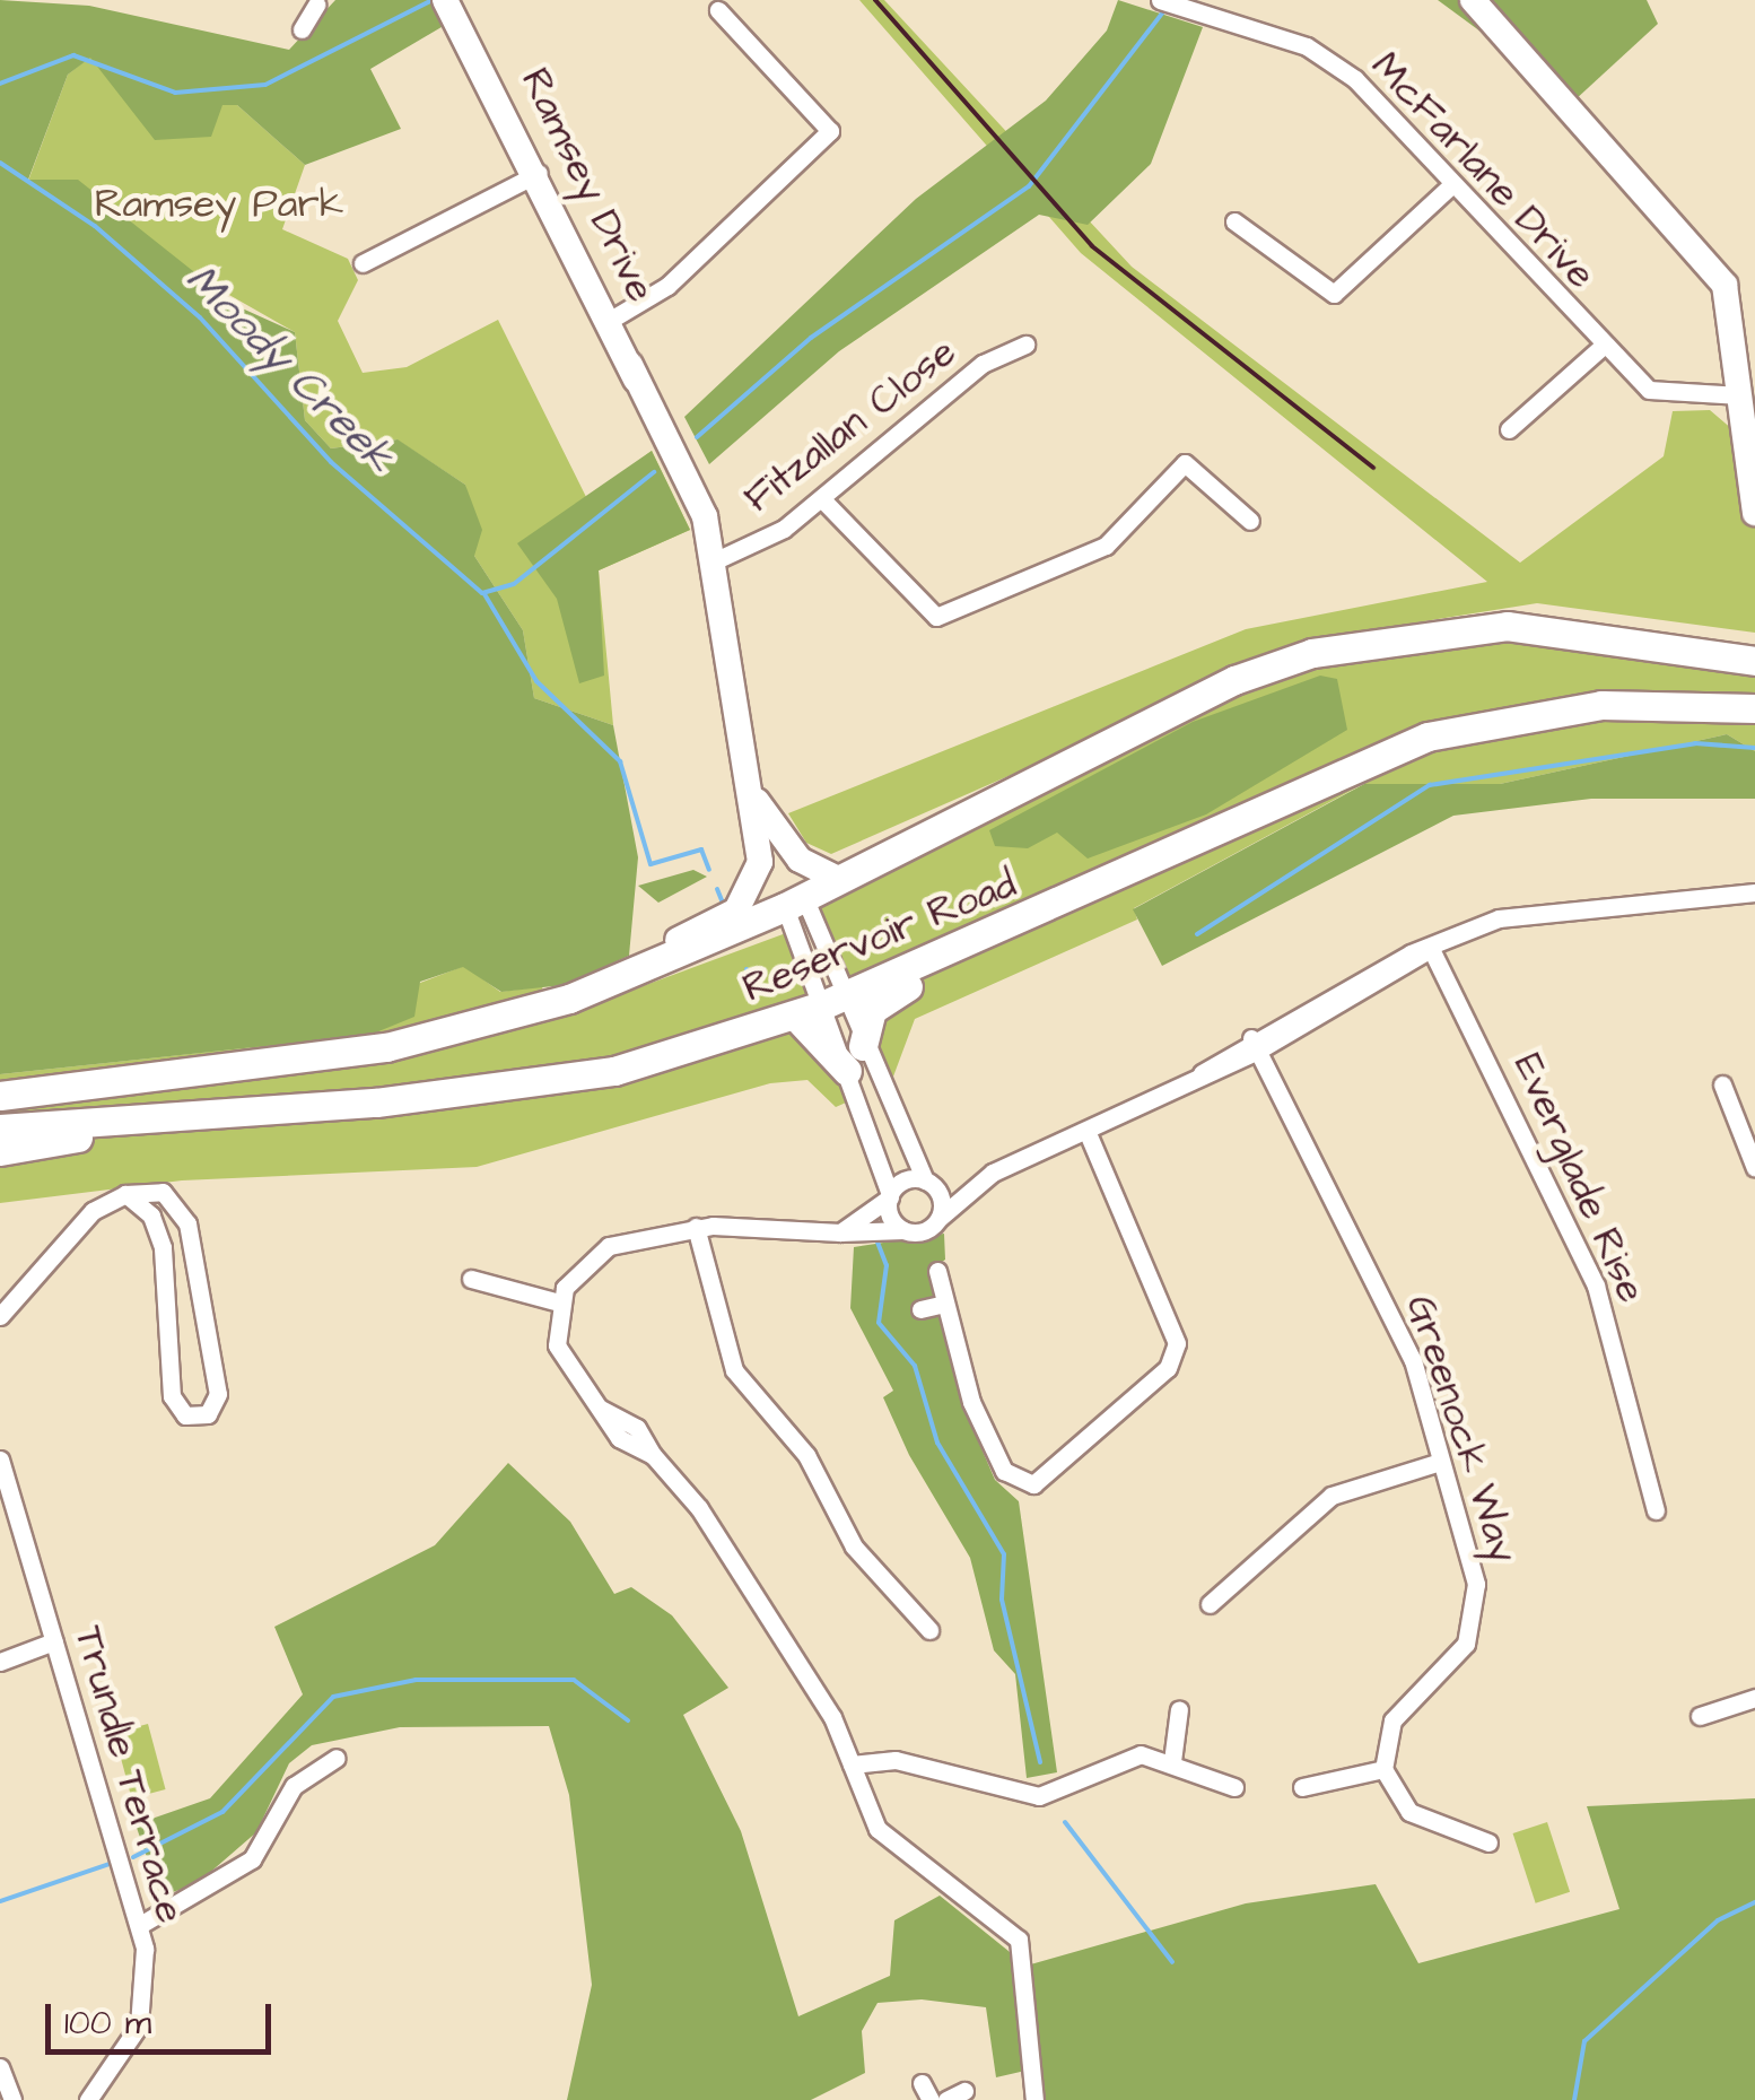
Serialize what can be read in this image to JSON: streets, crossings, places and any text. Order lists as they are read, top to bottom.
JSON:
{
  "streets": {
    "main road": ["Ramsey Drive", "Reservoir Road"],
    "street": [
      "McFarlane Drive",
      "Fitzallan Close",
      "Everglade Rise",
      "Greenock Way",
      "Trundle Terrace"
    ]
  },
  "crossings": [
    ["Ramsey Drive", "Fitzallan Close"],
    ["Ramsey Drive", "Reservoir Road"]
  ],
  "water": ["Moody Creek"],
  "parks": ["Ramsey Park"],
  "scale_bar": "100 m"
}
